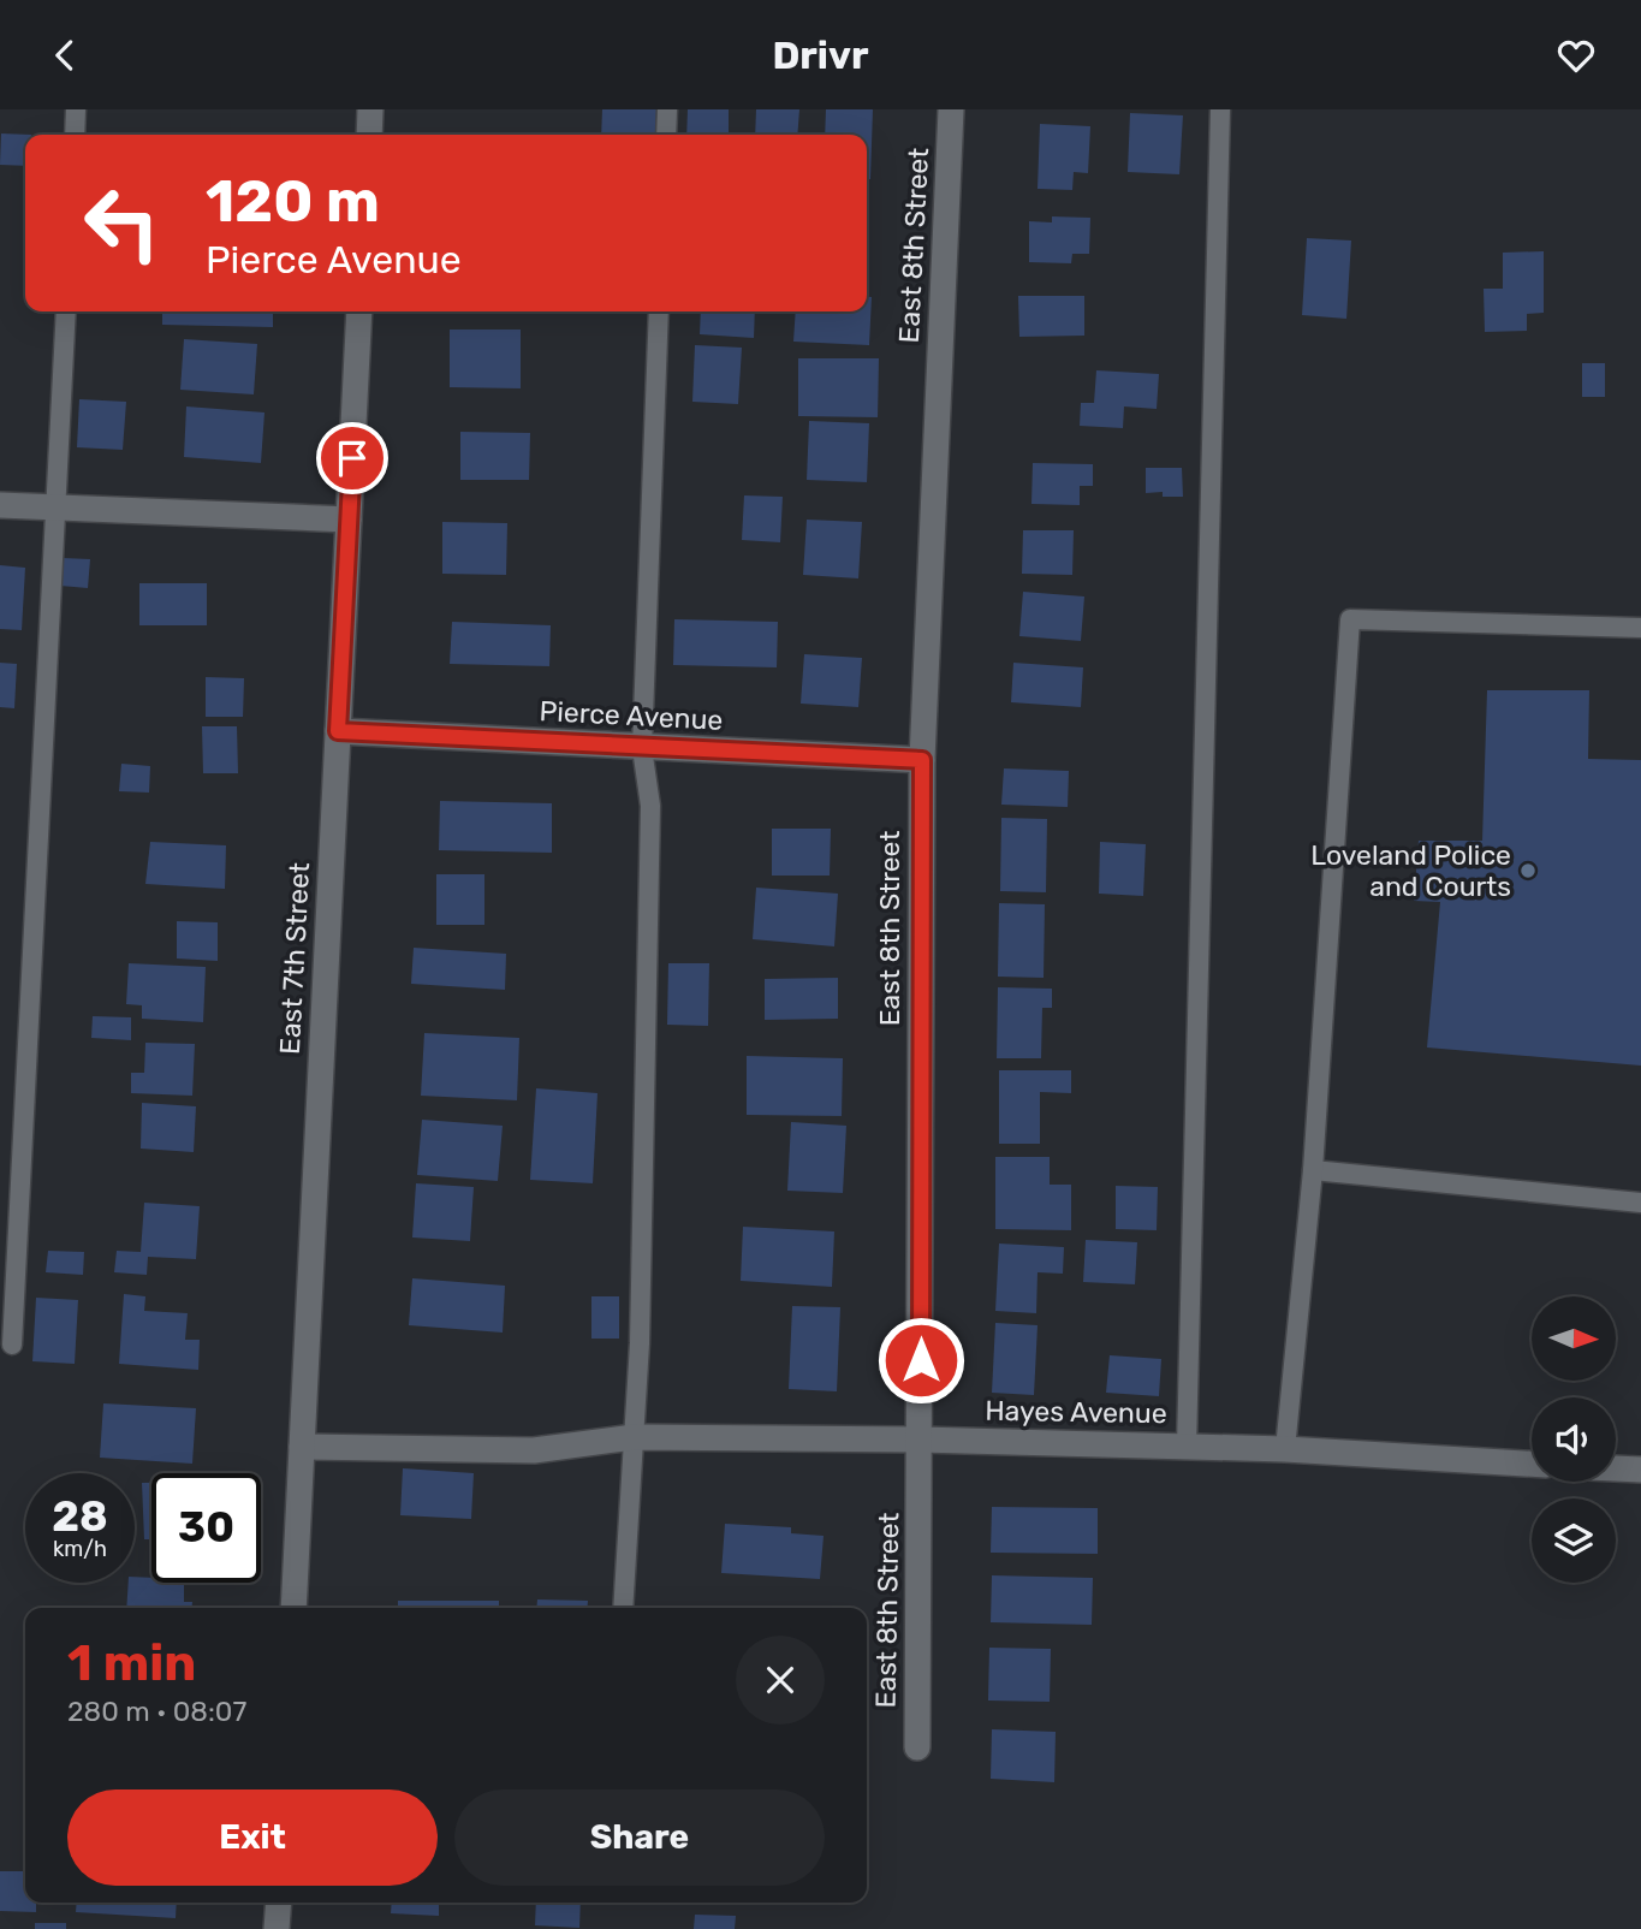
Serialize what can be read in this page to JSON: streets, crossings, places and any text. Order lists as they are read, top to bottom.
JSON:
{
  "streets": {
    "street": [
      "East 8th Street",
      "Pierce Avenue",
      "East 7th Street",
      "Hayes Avenue"
    ]
  },
  "crossings": [
    ["East 8th Street", "Pierce Avenue"],
    ["East 8th Street", "Hayes Avenue"],
    ["Pierce Avenue", "East 7th Street"],
    ["East 7th Street", "Hayes Avenue"]
  ],
  "places": ["Loveland Police and Courts"],
  "north": "right",
  "page": {
    "header": "Drivr",
    "turn": ["120 m", "Pierce Avenue"],
    "speed": "28 km/h",
    "limit": "30",
    "heading": ["1 min", "280 m · 08:07"],
    "buttons": ["Exit", "Share"]
  }
}
